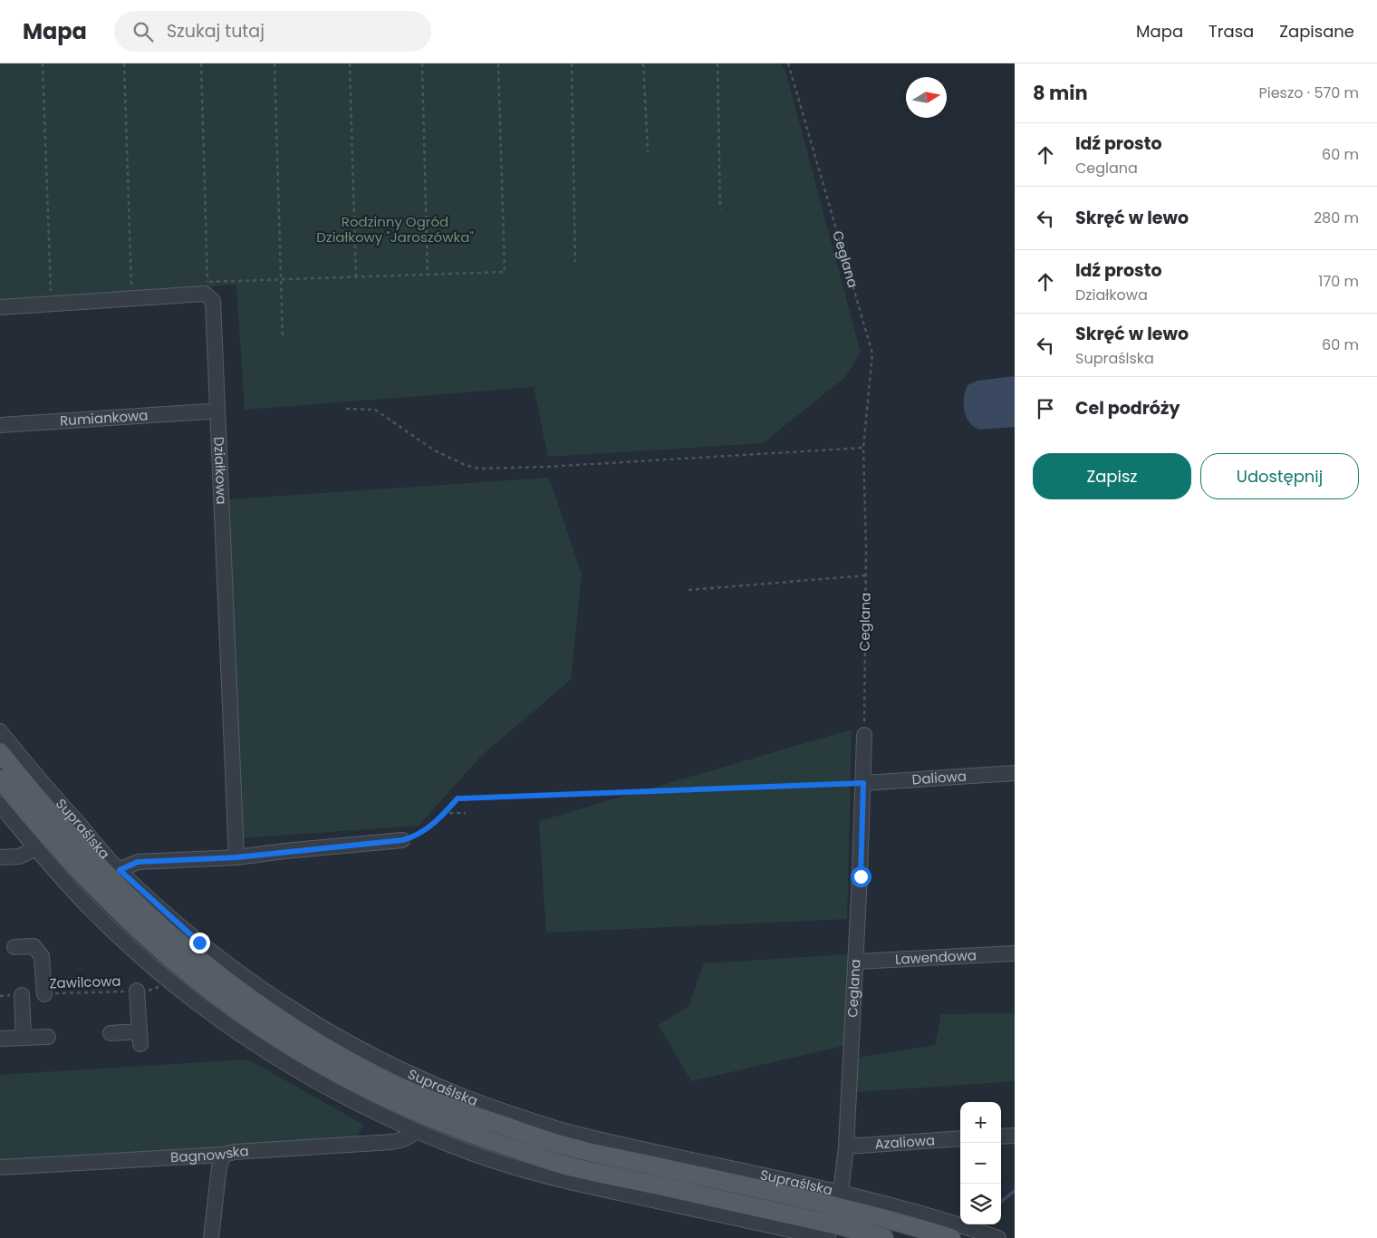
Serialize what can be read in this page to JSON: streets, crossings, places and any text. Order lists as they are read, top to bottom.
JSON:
{
  "streets": {
    "street": [
      "Ceglana",
      "Rumiankowa",
      "Działkowa",
      "Daliowa",
      "Supraślska",
      "Lawendowa",
      "Azaliowa",
      "Bagnowska"
    ],
    "path": ["Zawilcowa"]
  },
  "crossings": [
    ["Ceglana", "Daliowa"],
    ["Ceglana", "Supraślska"],
    ["Ceglana", "Lawendowa"],
    ["Ceglana", "Azaliowa"]
  ],
  "parks": ["Rodzinny Ogród Działkowy \"Jaroszówka\""],
  "north": "right",
  "page": {
    "header": "Mapa",
    "search": "Szukaj tutaj",
    "nav": ["Mapa", "Trasa", "Zapisane"],
    "heading": ["8 min", "Pieszo · 570 m"],
    "list": [
      ["Idź prosto", "Ceglana", "60 m"],
      ["Skręć w lewo", "280 m"],
      ["Idź prosto", "Działkowa", "170 m"],
      ["Skręć w lewo", "Supraślska", "60 m"],
      "Cel podróży"
    ],
    "buttons": ["Zapisz", "Udostępnij"],
    "map_buttons": ["+", "−"]
  }
}
